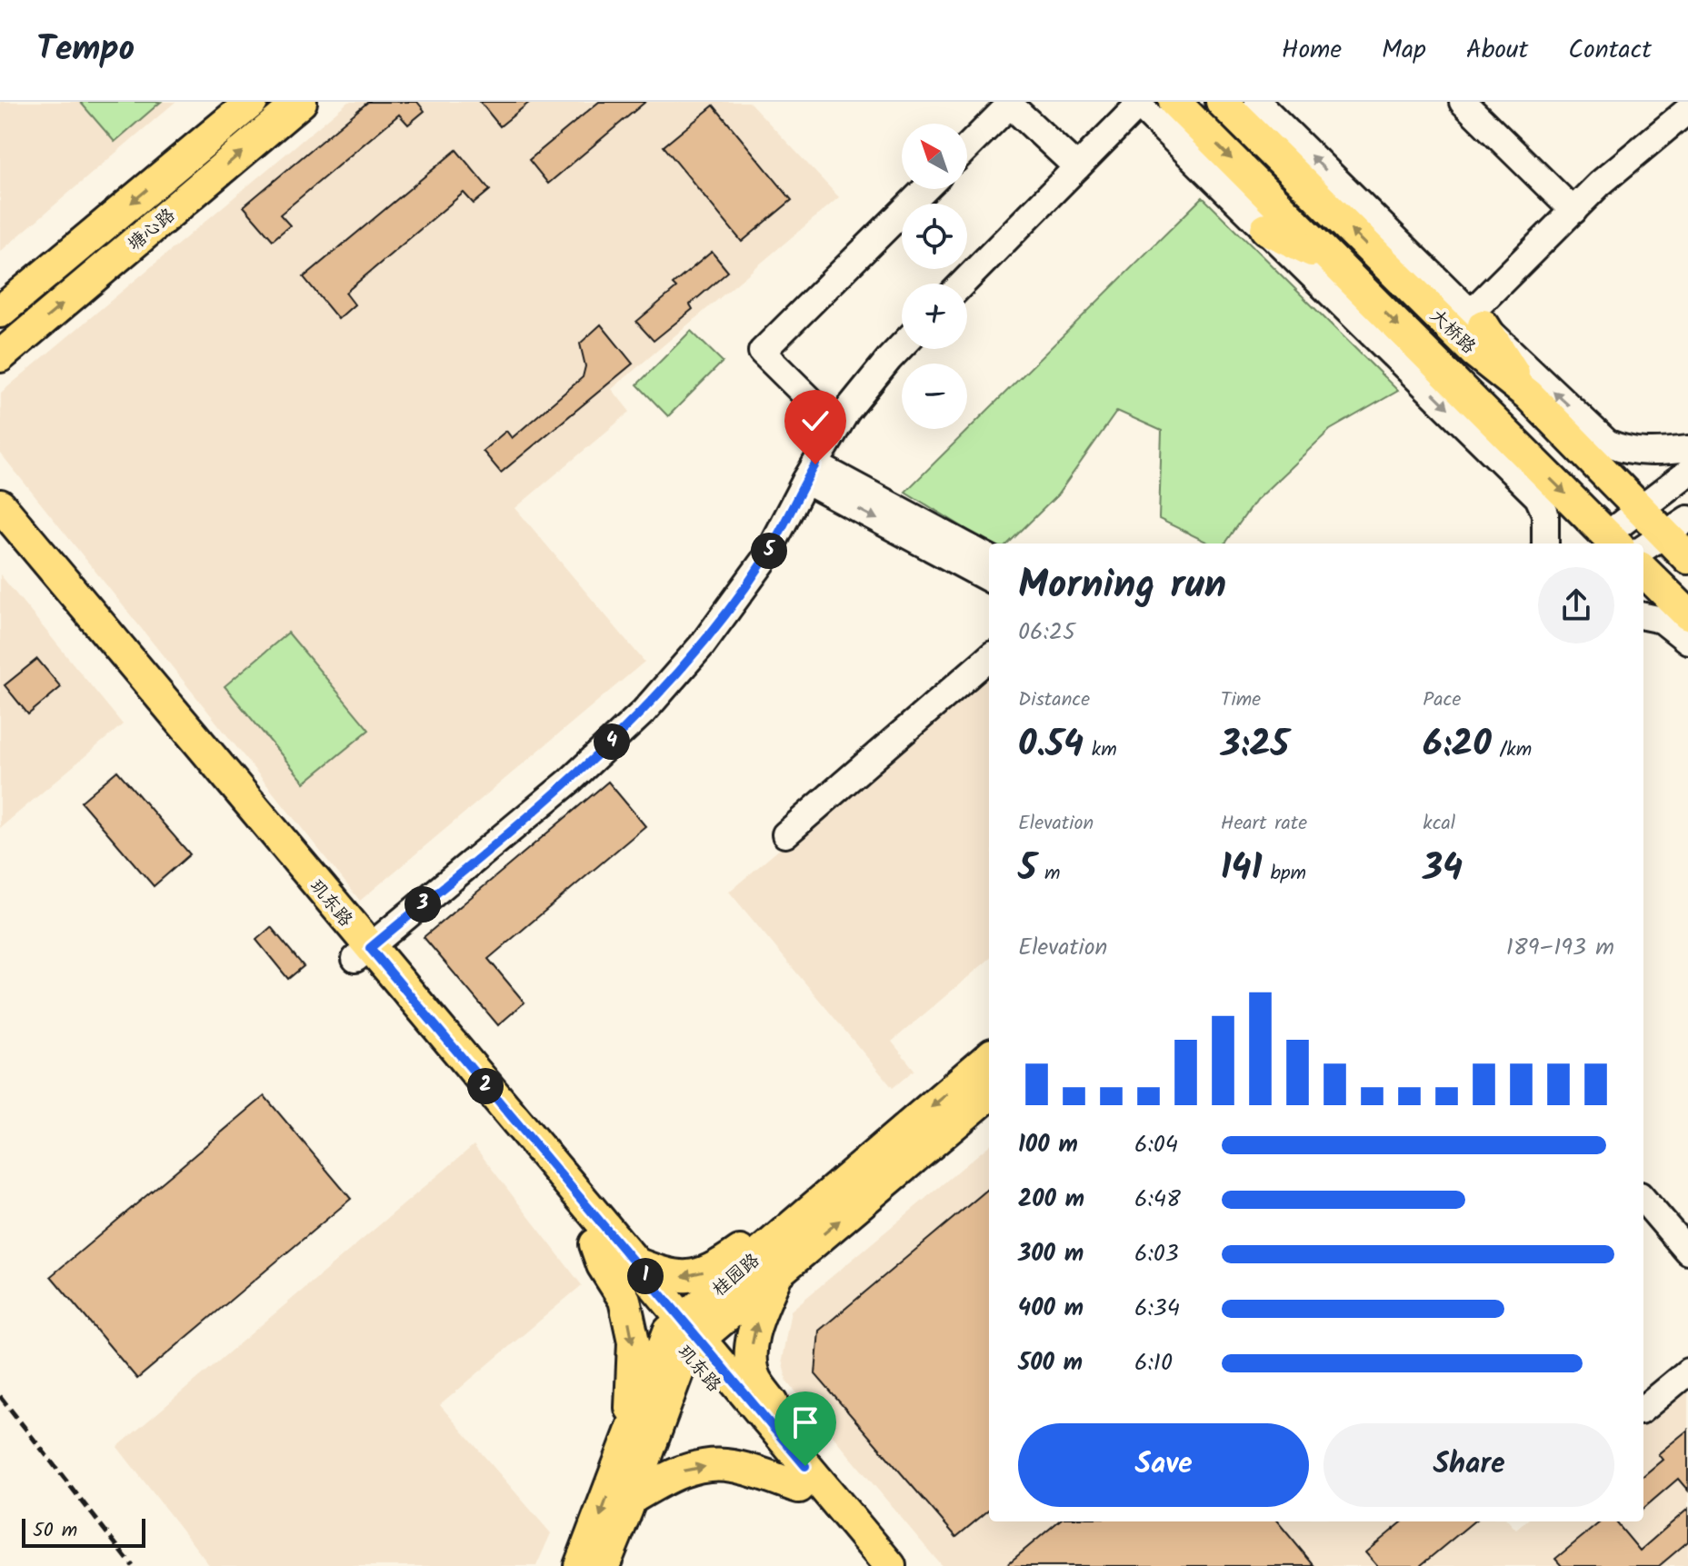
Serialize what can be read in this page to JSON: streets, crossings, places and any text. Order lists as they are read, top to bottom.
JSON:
{
  "streets": {
    "main road": [
      "塘心路",
      "大桥路",
      "玑东路",
      "桂园路"
    ]
  },
  "crossings": [
    ["玑东路", "桂园路"]
  ],
  "scale_bar": "50 m",
  "north": "top left",
  "page": {
    "header": "Tempo",
    "nav": [
      "Home",
      "Map",
      "About",
      "Contact"
    ],
    "map_buttons": ["+", "−"],
    "pins": [
      "5",
      "4",
      "3",
      "2",
      "1"
    ],
    "heading": ["Morning run", "06:25"],
    "stats": [
      ["Distance", "0.54 km"],
      ["Time", "3:25"],
      ["Pace", "6:20 /km"],
      ["Elevation", "5 m"],
      ["Heart rate", "141 bpm"],
      ["kcal", "34"]
    ],
    "chart": ["Elevation", "189–193 m"],
    "list": [
      {
        "name": "100 m",
        "note": "6:04"
      },
      {
        "name": "200 m",
        "note": "6:48"
      },
      {
        "name": "300 m",
        "note": "6:03"
      },
      {
        "name": "400 m",
        "note": "6:34"
      },
      {
        "name": "500 m",
        "note": "6:10"
      }
    ],
    "buttons": ["Save", "Share"],
    "scale": "50 m"
  }
}
